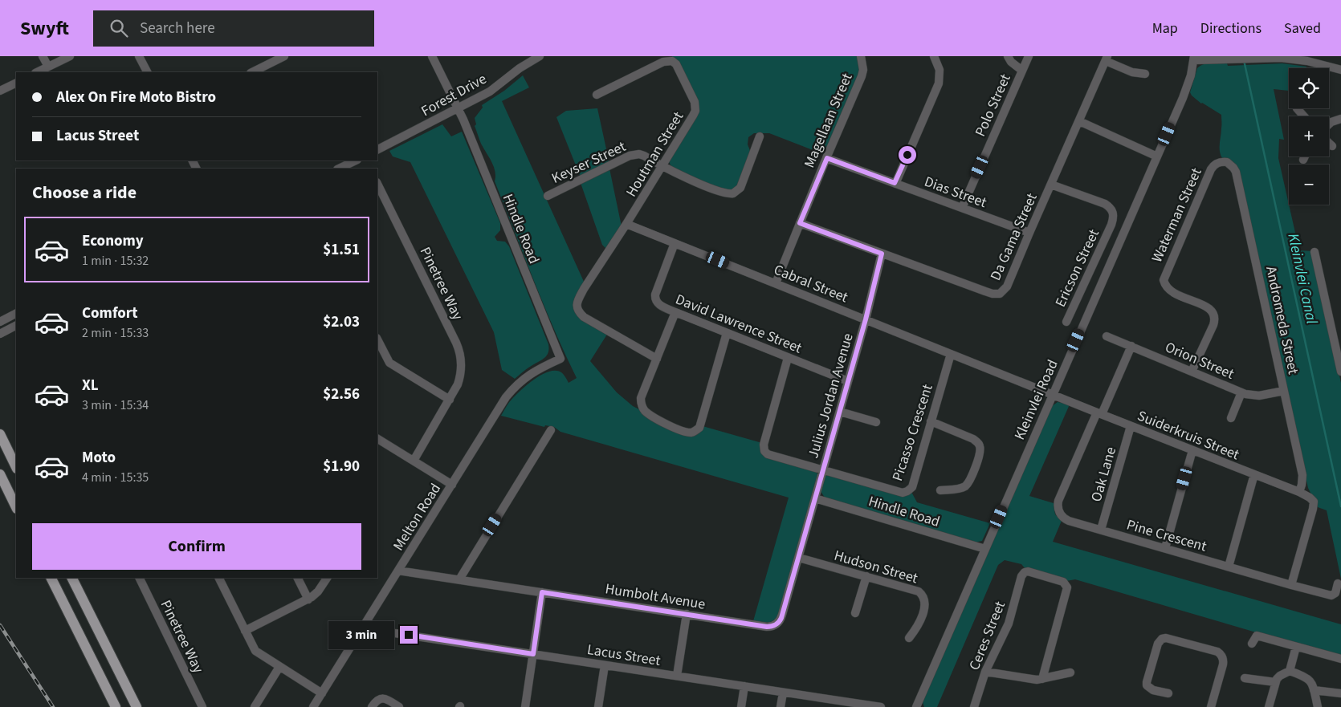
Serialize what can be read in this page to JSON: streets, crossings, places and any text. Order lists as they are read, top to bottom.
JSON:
{
  "streets": {
    "street": [
      "Forest Drive",
      "Polo Street",
      "Magellaan Street",
      "Houtman Street",
      "Keyser Street",
      "Dias Street",
      "Waterman Street",
      "Hindle Road",
      "Da Gama Street",
      "Ericson Street",
      "Pinetree Way",
      "Cabral Street",
      "Andromeda Street",
      "David Lawrence Street",
      "Orion Street",
      "Julius Jordan Avenue",
      "Kleinvlei Road",
      "Picasso Crescent",
      "Suiderkruis Street",
      "Oak Lane",
      "Melton Road",
      "Pine Crescent",
      "Hudson Street",
      "Humbolt Avenue",
      "Ceres Street",
      "Lacus Street"
    ]
  },
  "crossings": [
    ["Forest Drive", "Hindle Road"],
    ["Polo Street", "Dias Street"],
    ["Magellaan Street", "Dias Street"],
    ["Magellaan Street", "Da Gama Street"],
    ["Magellaan Street", "Cabral Street"],
    ["Houtman Street", "Keyser Street"],
    ["Houtman Street", "Cabral Street"],
    ["Dias Street", "Da Gama Street"],
    ["Waterman Street", "Andromeda Street"],
    ["Waterman Street", "Orion Street"],
    ["Hindle Road", "Julius Jordan Avenue"],
    ["Hindle Road", "Kleinvlei Road"],
    ["Hindle Road", "Melton Road"],
    ["Hindle Road", "Humbolt Avenue"],
    ["Da Gama Street", "Ericson Street"],
    ["Da Gama Street", "Julius Jordan Avenue"],
    ["Cabral Street", "David Lawrence Street"],
    ["Cabral Street", "Julius Jordan Avenue"],
    ["Cabral Street", "Kleinvlei Road"],
    ["Cabral Street", "Picasso Crescent"],
    ["Cabral Street", "Suiderkruis Street"],
    ["Andromeda Street", "Orion Street"],
    ["Andromeda Street", "Suiderkruis Street"],
    ["David Lawrence Street", "Julius Jordan Avenue"],
    ["David Lawrence Street", "Picasso Crescent"],
    ["Julius Jordan Avenue", "Picasso Crescent"],
    ["Julius Jordan Avenue", "Humbolt Avenue"],
    ["Kleinvlei Road", "Suiderkruis Street"],
    ["Suiderkruis Street", "Oak Lane"],
    ["Suiderkruis Street", "Pine Crescent"],
    ["Oak Lane", "Pine Crescent"],
    ["Melton Road", "Humbolt Avenue"],
    ["Melton Road", "Lacus Street"],
    ["Hudson Street", "Humbolt Avenue"]
  ],
  "water": ["Kleinvlei Canal"],
  "page": {
    "header": "Swyft",
    "search": "Search here",
    "nav": ["Map", "Directions", "Saved"],
    "map_buttons": ["+", "−"],
    "banner": ["Alex On Fire Moto Bistro", "Lacus Street"],
    "heading": "Choose a ride",
    "list": [
      {
        "name": "Economy",
        "note": "1 min · 15:32",
        "value": "$1.51"
      },
      {
        "name": "Comfort",
        "note": "2 min · 15:33",
        "value": "$2.03"
      },
      {
        "name": "XL",
        "note": "3 min · 15:34",
        "value": "$2.56"
      },
      {
        "name": "Moto",
        "note": "4 min · 15:35",
        "value": "$1.90"
      }
    ],
    "buttons": "Confirm",
    "bubble": "3 min"
  }
}
